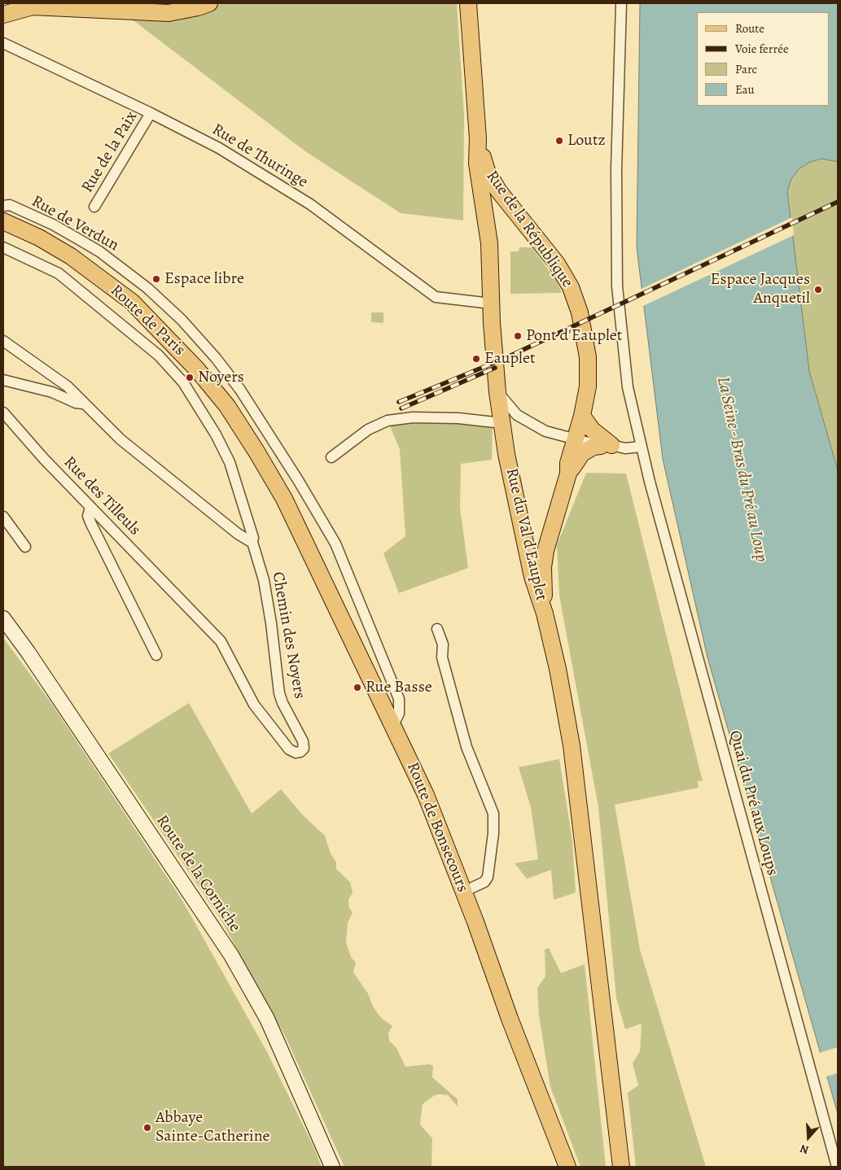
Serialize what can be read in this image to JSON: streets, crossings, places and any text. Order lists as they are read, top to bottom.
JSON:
{
  "streets": {
    "main road": [
      "Rue de la République",
      "Route de Paris",
      "Rue du Val d'Eauplet",
      "Route de Bonsecours"
    ],
    "street": [
      "Rue de la Paix",
      "Rue de Thuringe",
      "Rue de Verdun",
      "Rue des Tilleuls",
      "Chemin des Noyers",
      "Quai du Pré aux Loups",
      "Route de la Corniche"
    ]
  },
  "crossings": [
    ["Rue de la Paix", "Rue de Thuringe"],
    ["Rue de Thuringe", "Rue de la République"],
    ["Rue de Verdun", "Route de Bonsecours"],
    ["Rue de la République", "Rue du Val d'Eauplet"],
    ["Route de Paris", "Route de Bonsecours"],
    ["Rue des Tilleuls", "Chemin des Noyers"]
  ],
  "water": ["La Seine - Bras du Pré au Loup"],
  "places": [
    "Loutz",
    "Espace libre",
    "Espace Jacques Anquetil",
    "Pont d'Eauplet",
    "Eauplet",
    "Noyers",
    "Rue Basse",
    "Abbaye Sainte-Catherine"
  ],
  "legend": [
    "Route",
    "Voie ferrée",
    "Parc",
    "Eau"
  ],
  "north": "bottom"
}
